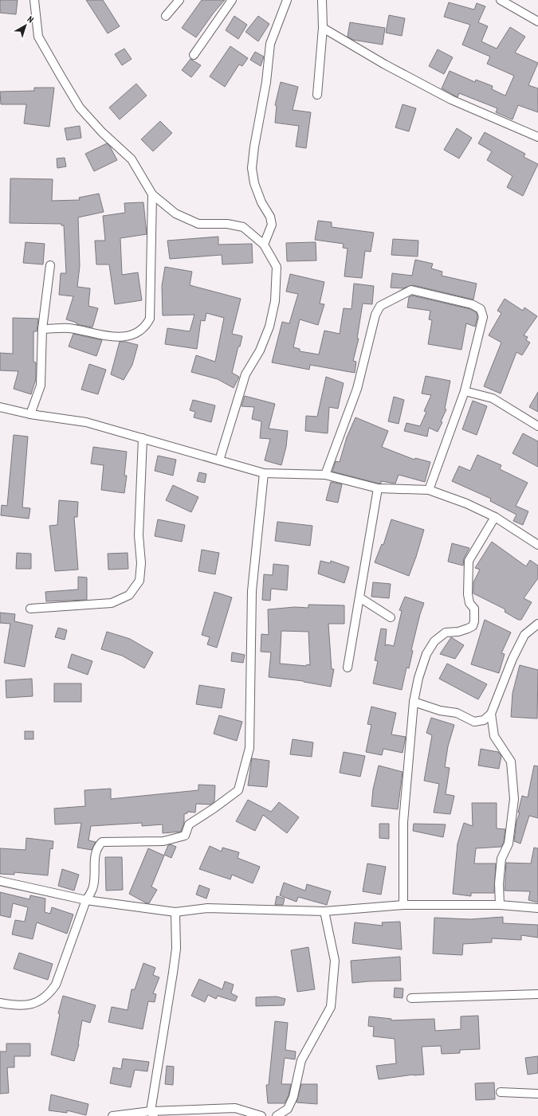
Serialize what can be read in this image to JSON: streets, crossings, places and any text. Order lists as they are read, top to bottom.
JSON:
{
  "north": "top right"
}
